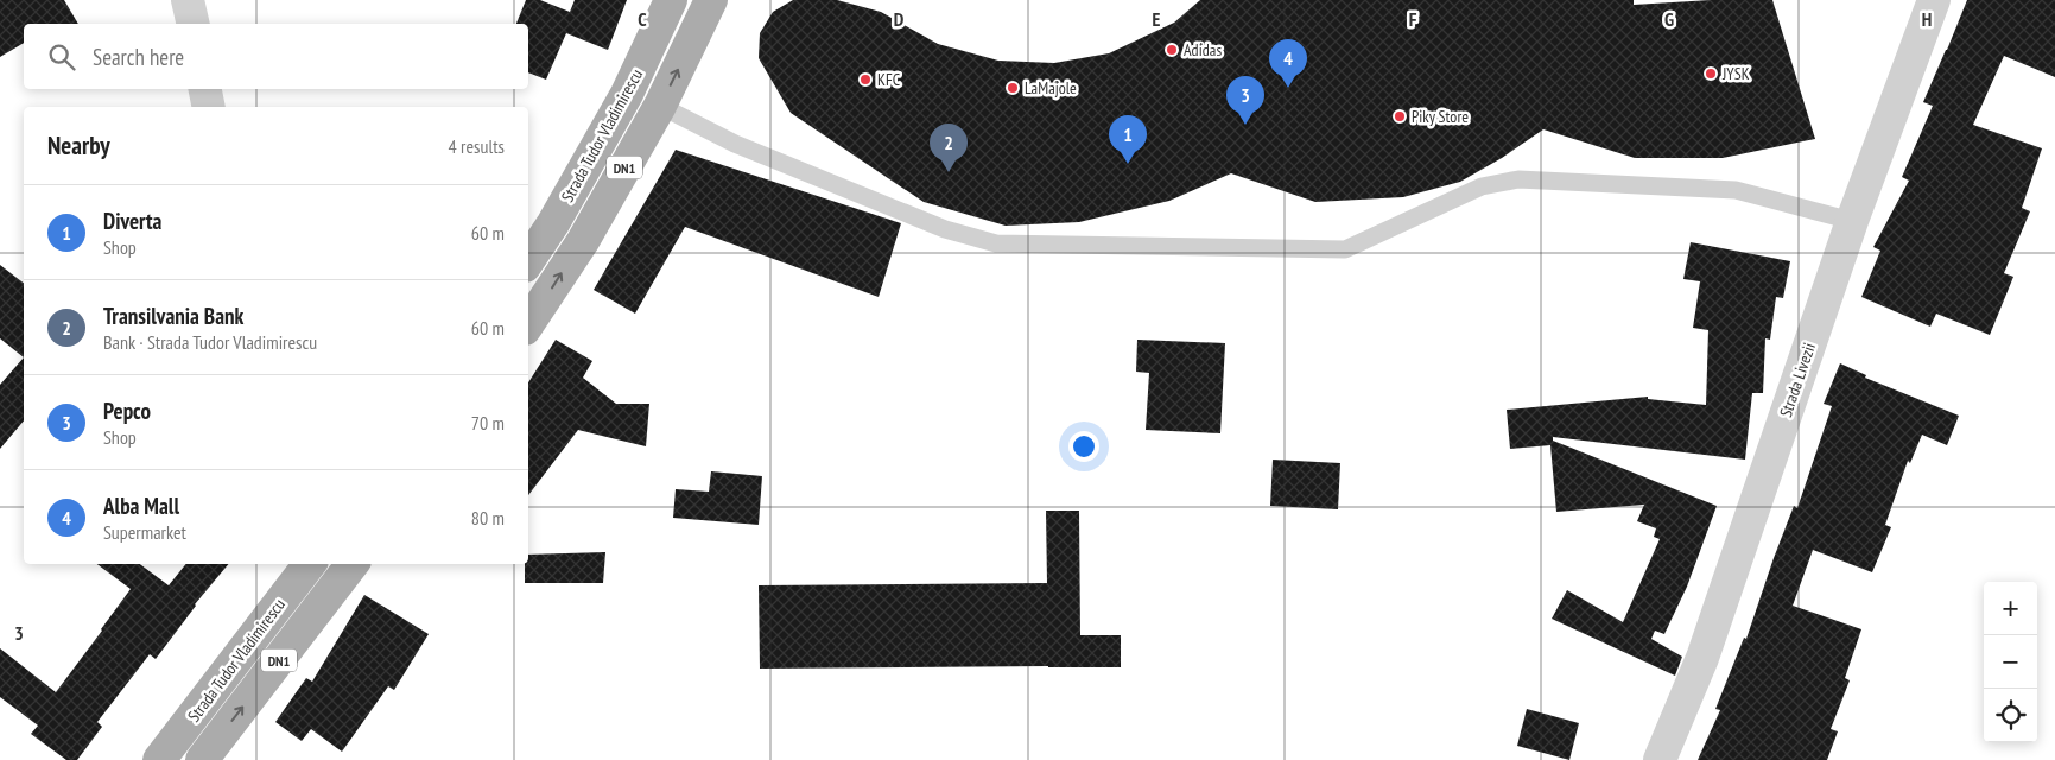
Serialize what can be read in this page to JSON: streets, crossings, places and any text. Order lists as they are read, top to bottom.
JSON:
{
  "streets": {
    "main road": ["Strada Tudor Vladimirescu", "DN1"],
    "street": ["Strada Livezii"]
  },
  "places": [
    "Adidas",
    "JYSK",
    "KFC",
    "LaMajole",
    "Piky Store"
  ],
  "page": {
    "search": "Search here",
    "pins": [
      "4",
      "3",
      "1",
      "2"
    ],
    "heading": ["Nearby", "4 results"],
    "list": [
      {
        "mark": "1",
        "name": "Diverta",
        "note": "Shop",
        "value": "60 m"
      },
      {
        "mark": "2",
        "name": "Transilvania Bank",
        "note": "Bank · Strada Tudor Vladimirescu",
        "value": "60 m"
      },
      {
        "mark": "3",
        "name": "Pepco",
        "note": "Shop",
        "value": "70 m"
      },
      {
        "mark": "4",
        "name": "Alba Mall",
        "note": "Supermarket",
        "value": "80 m"
      }
    ],
    "map_buttons": ["+", "−"]
  },
  "grid": {
    "columns": [
      "C",
      "D",
      "E",
      "F",
      "G",
      "H"
    ],
    "rows": ["3"]
  }
}
